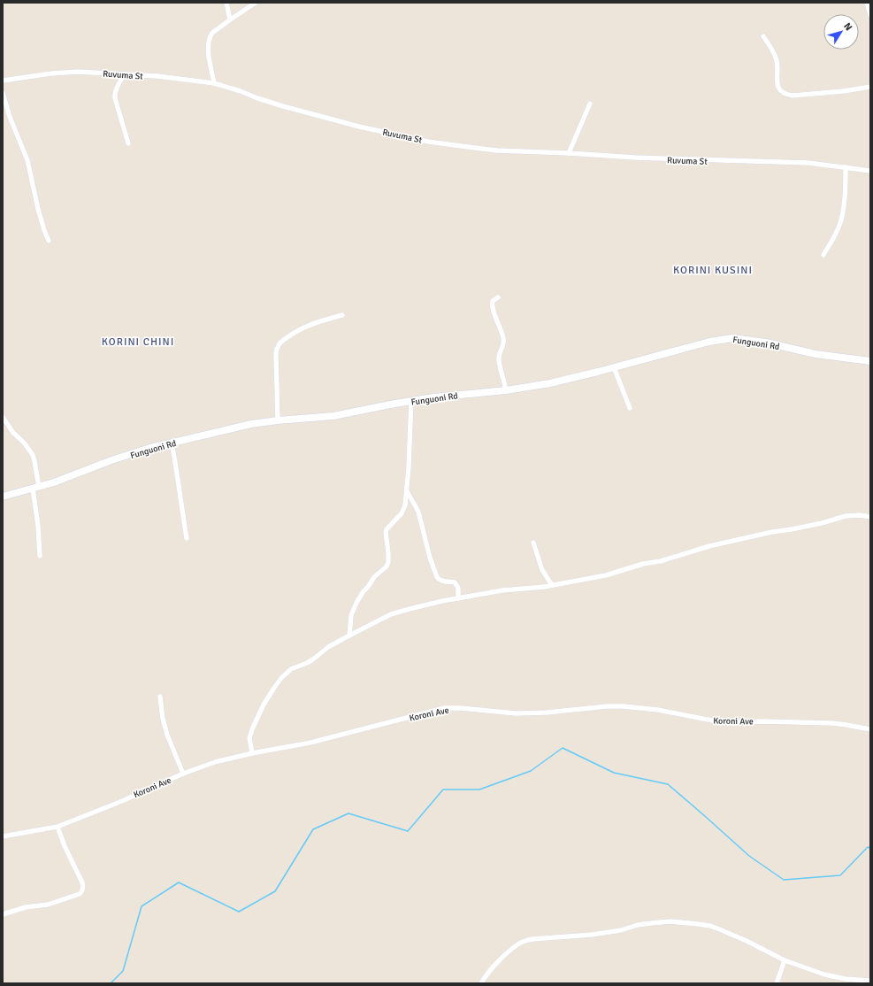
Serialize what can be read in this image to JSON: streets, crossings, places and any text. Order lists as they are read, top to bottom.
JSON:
{
  "streets": {
    "street": ["Ruvuma St", "Funguoni Rd", "Koroni Ave"]
  },
  "districts": ["KORINI KUSINI", "KORINI CHINI"],
  "north": "top right"
}
